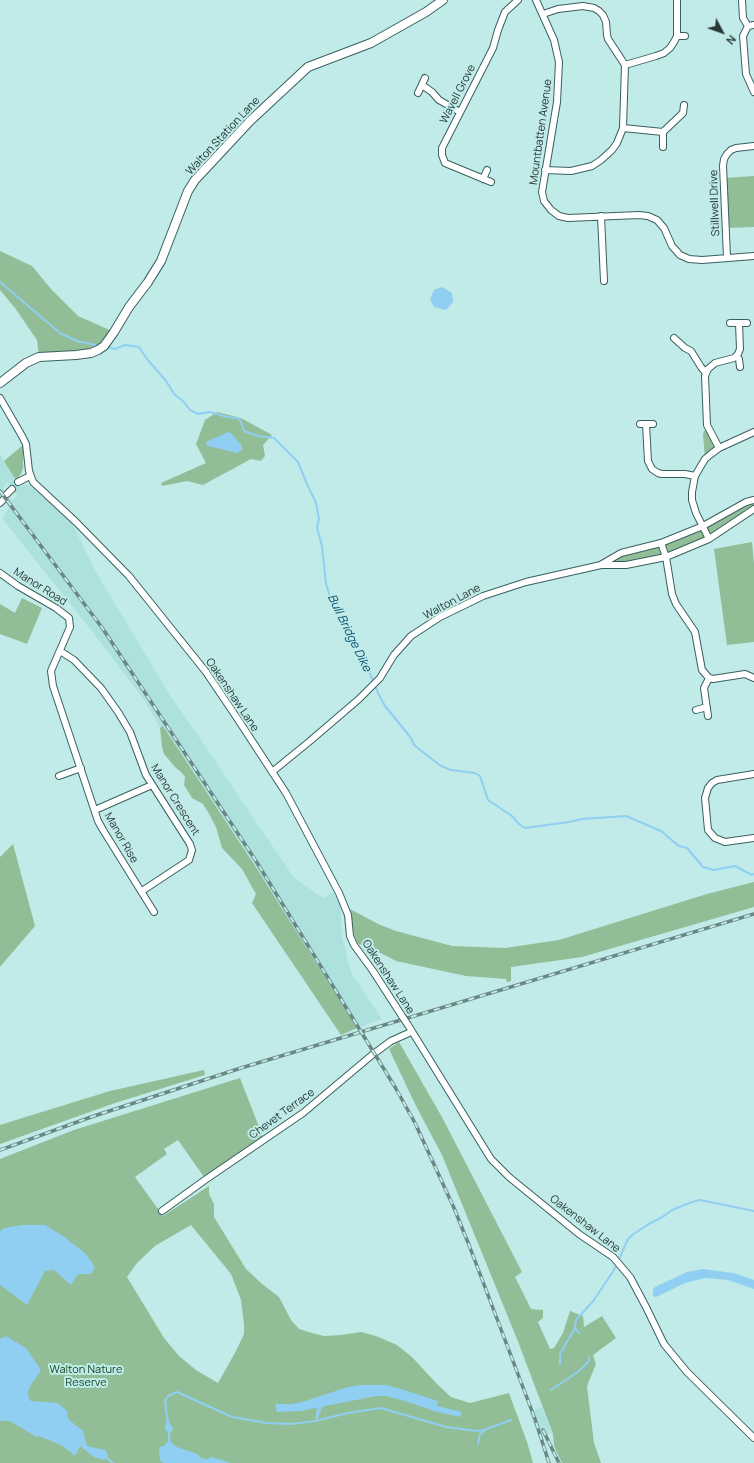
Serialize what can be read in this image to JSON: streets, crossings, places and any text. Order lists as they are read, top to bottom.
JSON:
{
  "streets": {
    "main road": ["Walton Station Lane"],
    "street": [
      "Wavell Grove",
      "Mountbatten Avenue",
      "Stillwell Drive",
      "Manor Road",
      "Walton Lane",
      "Oakenshaw Lane",
      "Manor Crescent",
      "Manor Rise",
      "Chevet Terrace"
    ]
  },
  "crossings": [
    ["Mountbatten Avenue", "Stillwell Drive"],
    ["Manor Road", "Manor Rise"],
    ["Walton Lane", "Oakenshaw Lane"],
    ["Oakenshaw Lane", "Chevet Terrace"],
    ["Manor Crescent", "Manor Rise"]
  ],
  "water": ["Bull Bridge Dike"],
  "parks": ["Walton Nature Reserve"],
  "north": "bottom right"
}
